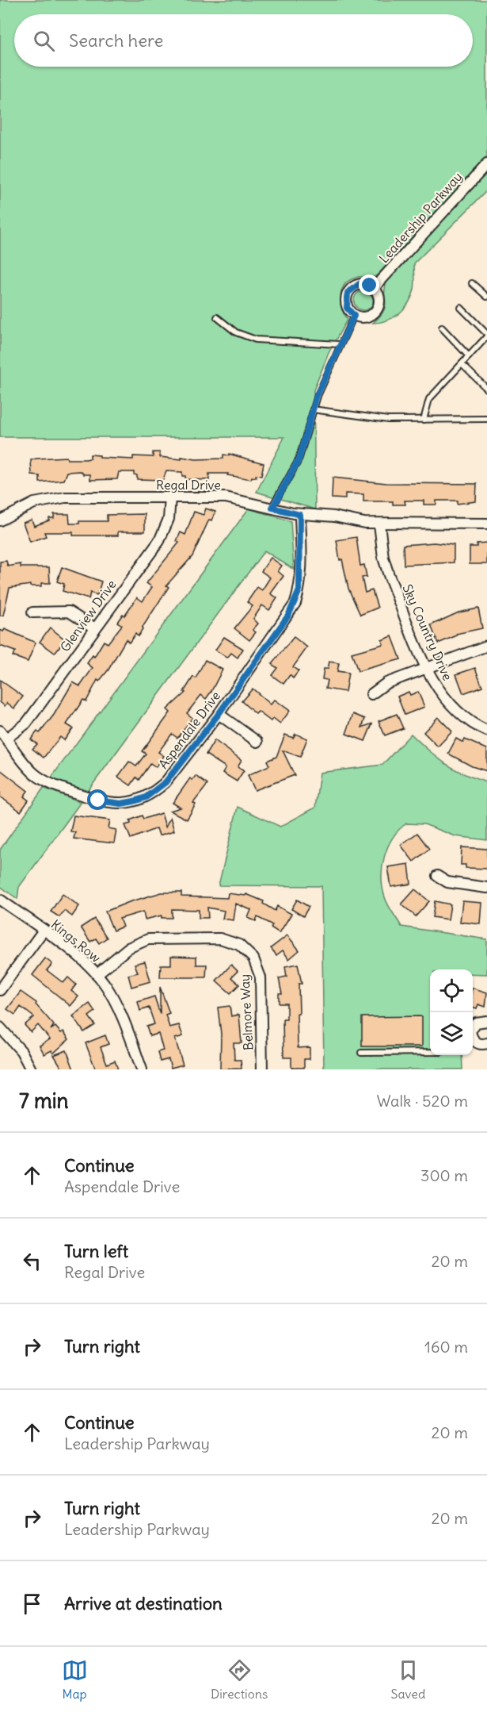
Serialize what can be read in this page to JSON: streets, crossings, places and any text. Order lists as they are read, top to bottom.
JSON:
{
  "streets": {
    "street": [
      "Leadership Parkway",
      "Regal Drive",
      "Glenview Drive",
      "Sky Country Drive",
      "Aspendale Drive",
      "Kings Row",
      "Belmore Way"
    ]
  },
  "crossings": [
    ["Regal Drive", "Glenview Drive"],
    ["Regal Drive", "Sky Country Drive"],
    ["Regal Drive", "Aspendale Drive"],
    ["Glenview Drive", "Aspendale Drive"],
    ["Kings Row", "Belmore Way"]
  ],
  "page": {
    "search": "Search here",
    "heading": ["7 min", "Walk · 520 m"],
    "list": [
      ["Continue", "Aspendale Drive", "300 m"],
      ["Turn left", "Regal Drive", "20 m"],
      ["Turn right", "160 m"],
      ["Continue", "Leadership Parkway", "20 m"],
      ["Turn right", "Leadership Parkway", "20 m"],
      "Arrive at destination"
    ],
    "nav": ["Map", "Directions", "Saved"]
  }
}
